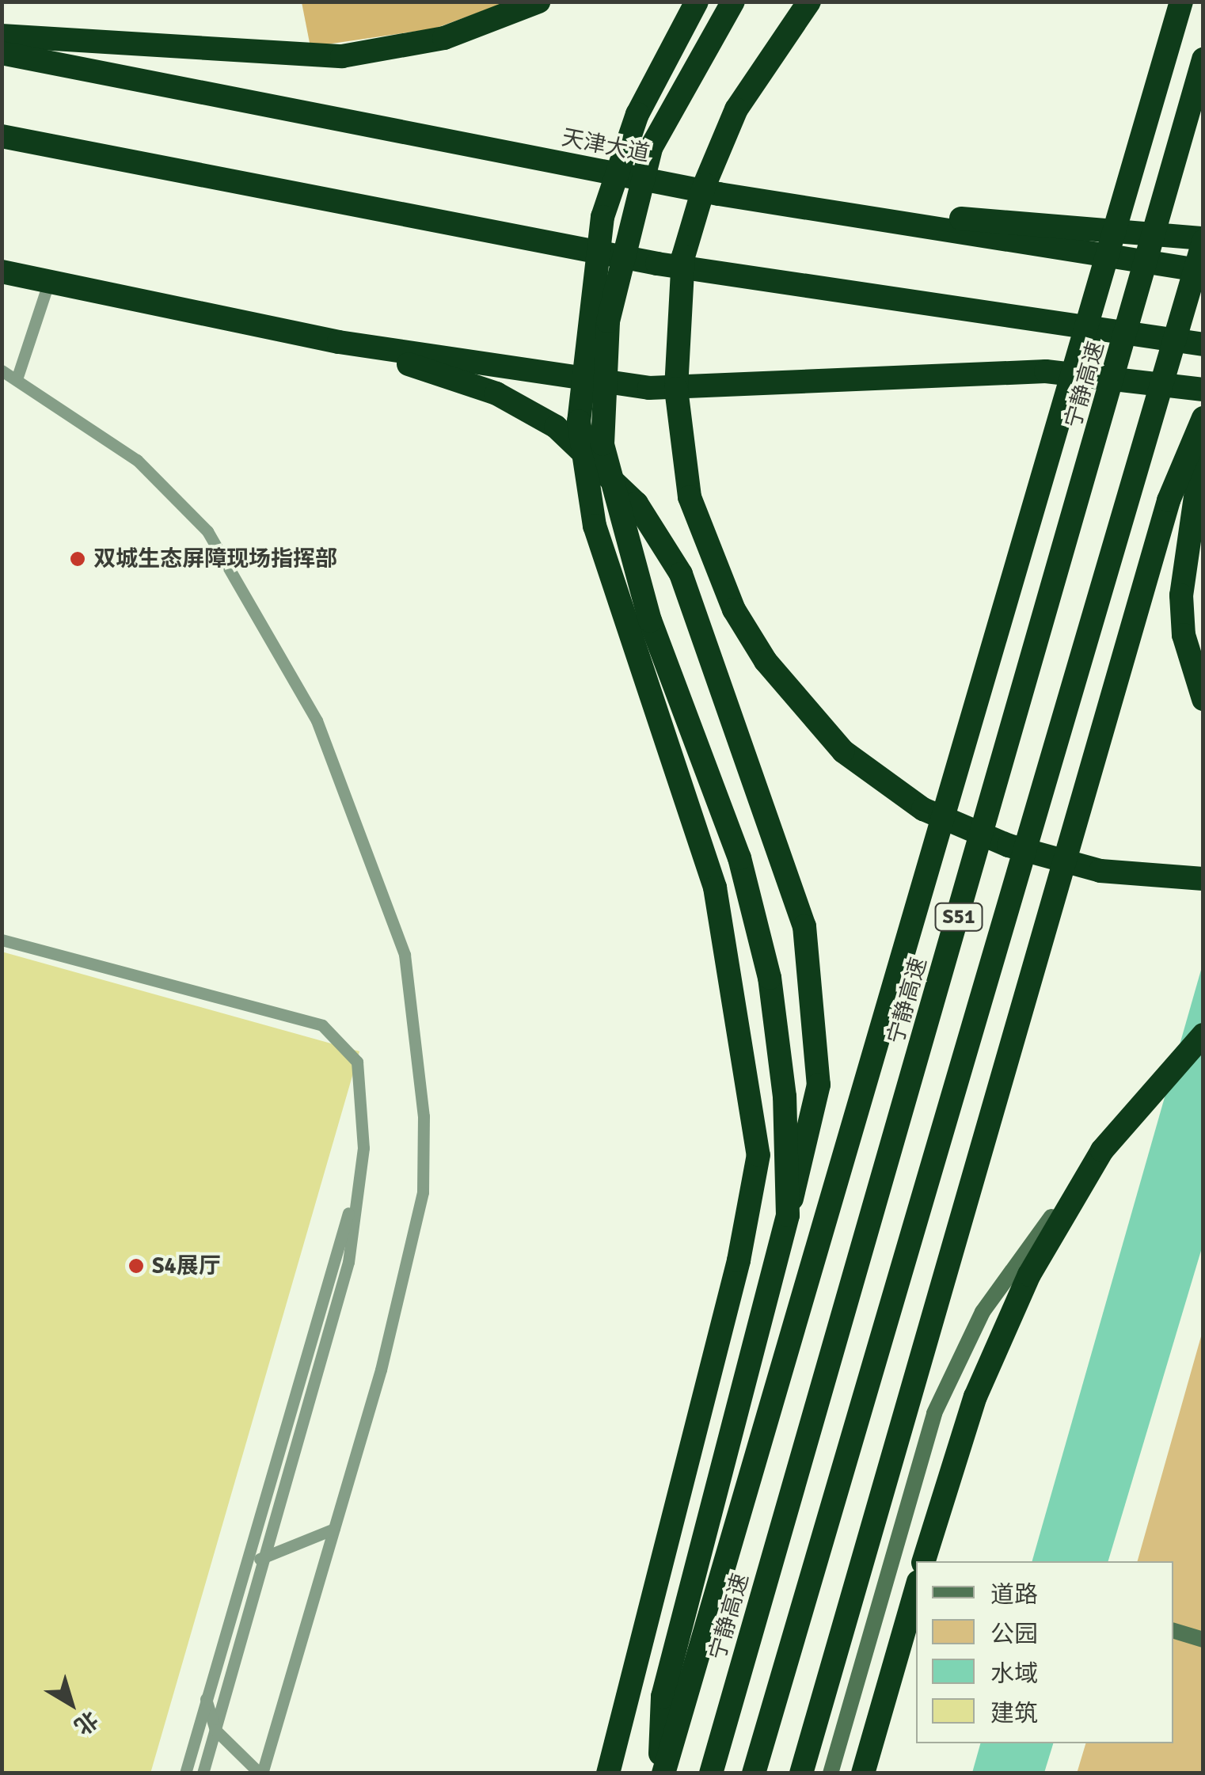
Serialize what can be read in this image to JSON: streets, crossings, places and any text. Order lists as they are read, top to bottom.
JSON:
{
  "streets": {
    "highway": ["天津大道", "宁静高速", "S51"]
  },
  "places": ["双城生态屏障现场指挥部", "S4展厅"],
  "legend": [
    "道路",
    "公园",
    "水域",
    "建筑"
  ],
  "north": "bottom right"
}
